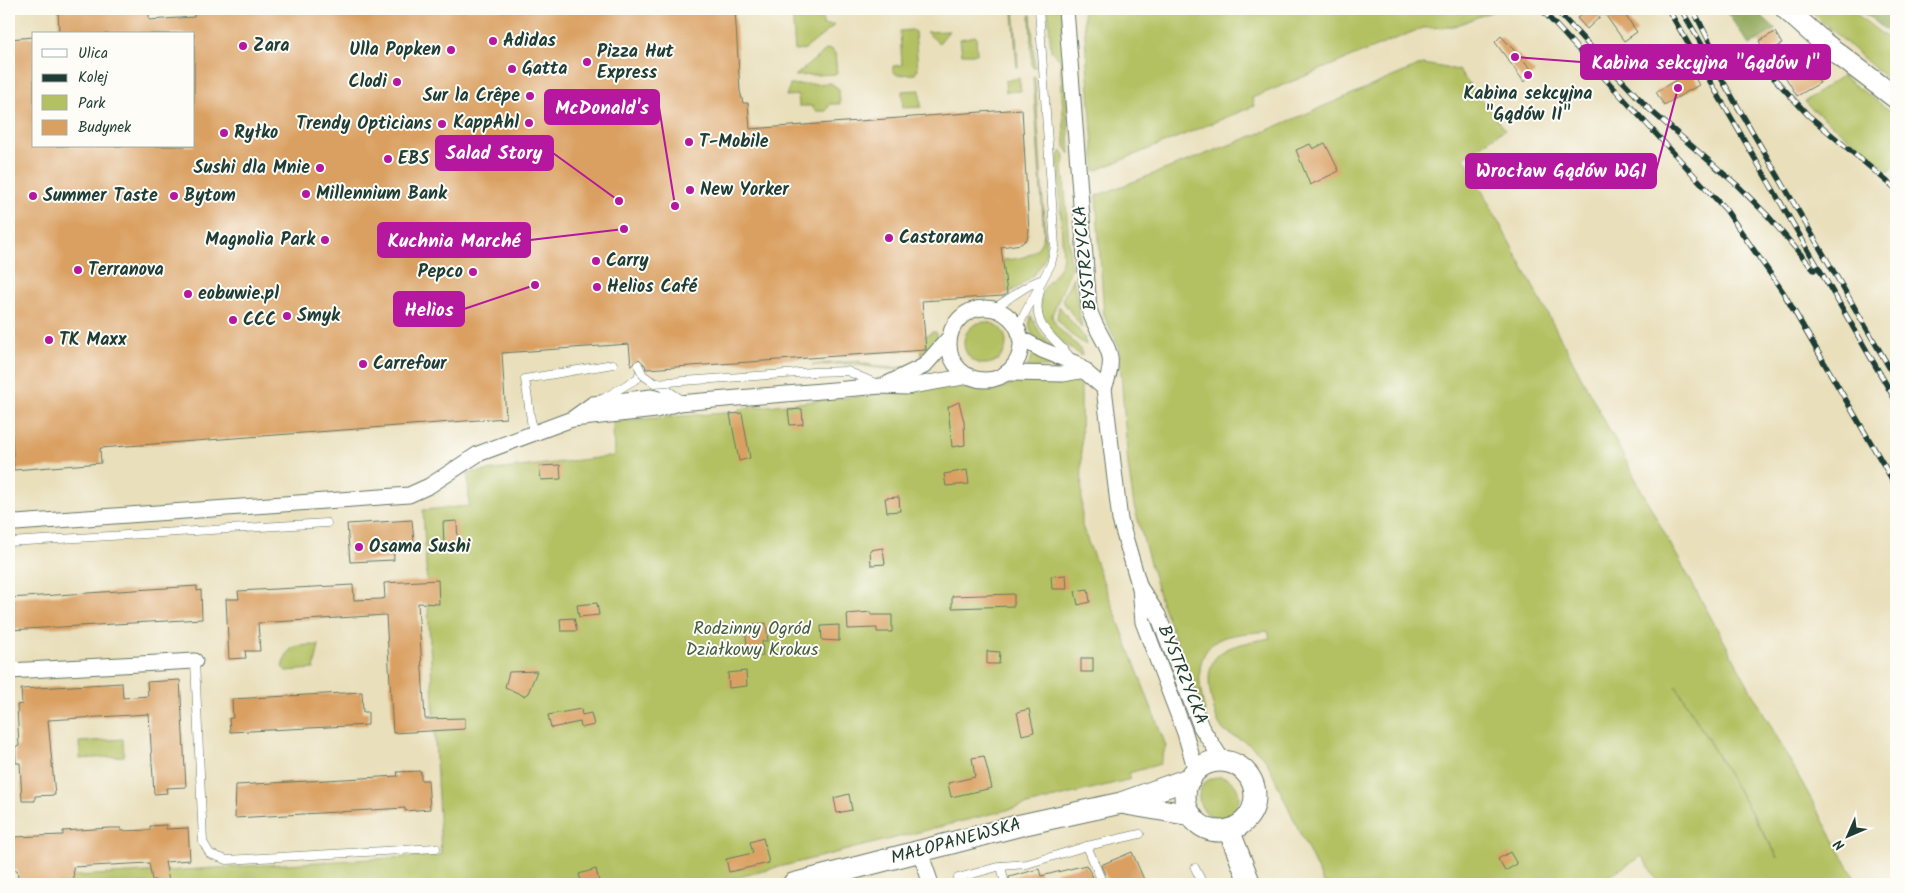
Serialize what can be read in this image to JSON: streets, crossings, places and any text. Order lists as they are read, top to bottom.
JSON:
{
  "streets": {
    "street": ["BYSTRZYCKA", "MAŁOPANEWSKA"]
  },
  "crossings": [
    ["BYSTRZYCKA", "MAŁOPANEWSKA"]
  ],
  "parks": ["Rodzinny Ogród Działkowy Krokus"],
  "places": [
    "Adidas",
    "Zara",
    "Ulla Popken",
    "Kabina sekcyjna \"Gądów I\"",
    "Pizza Hut Express",
    "Gatta",
    "Kabina sekcyjna \"Gądów II\"",
    "Clodi",
    "Wrocław Gądów WG1",
    "Sur la Crêpe",
    "KappAhl",
    "Trendy Opticians",
    "Ryłko",
    "T-Mobile",
    "EBS",
    "Sushi dla Mnie",
    "New Yorker",
    "Millennium Bank",
    "Summer Taste",
    "Bytom",
    "Salad Story",
    "McDonald's",
    "Kuchnia Marché",
    "Castorama",
    "Magnolia Park",
    "Carry",
    "Terranova",
    "Pepco",
    "Helios",
    "Helios Café",
    "eobuwie.pl",
    "Smyk",
    "CCC",
    "TK Maxx",
    "Carrefour",
    "Osama Sushi"
  ],
  "legend": [
    "Ulica",
    "Kolej",
    "Park",
    "Budynek"
  ],
  "north": "bottom left"
}
